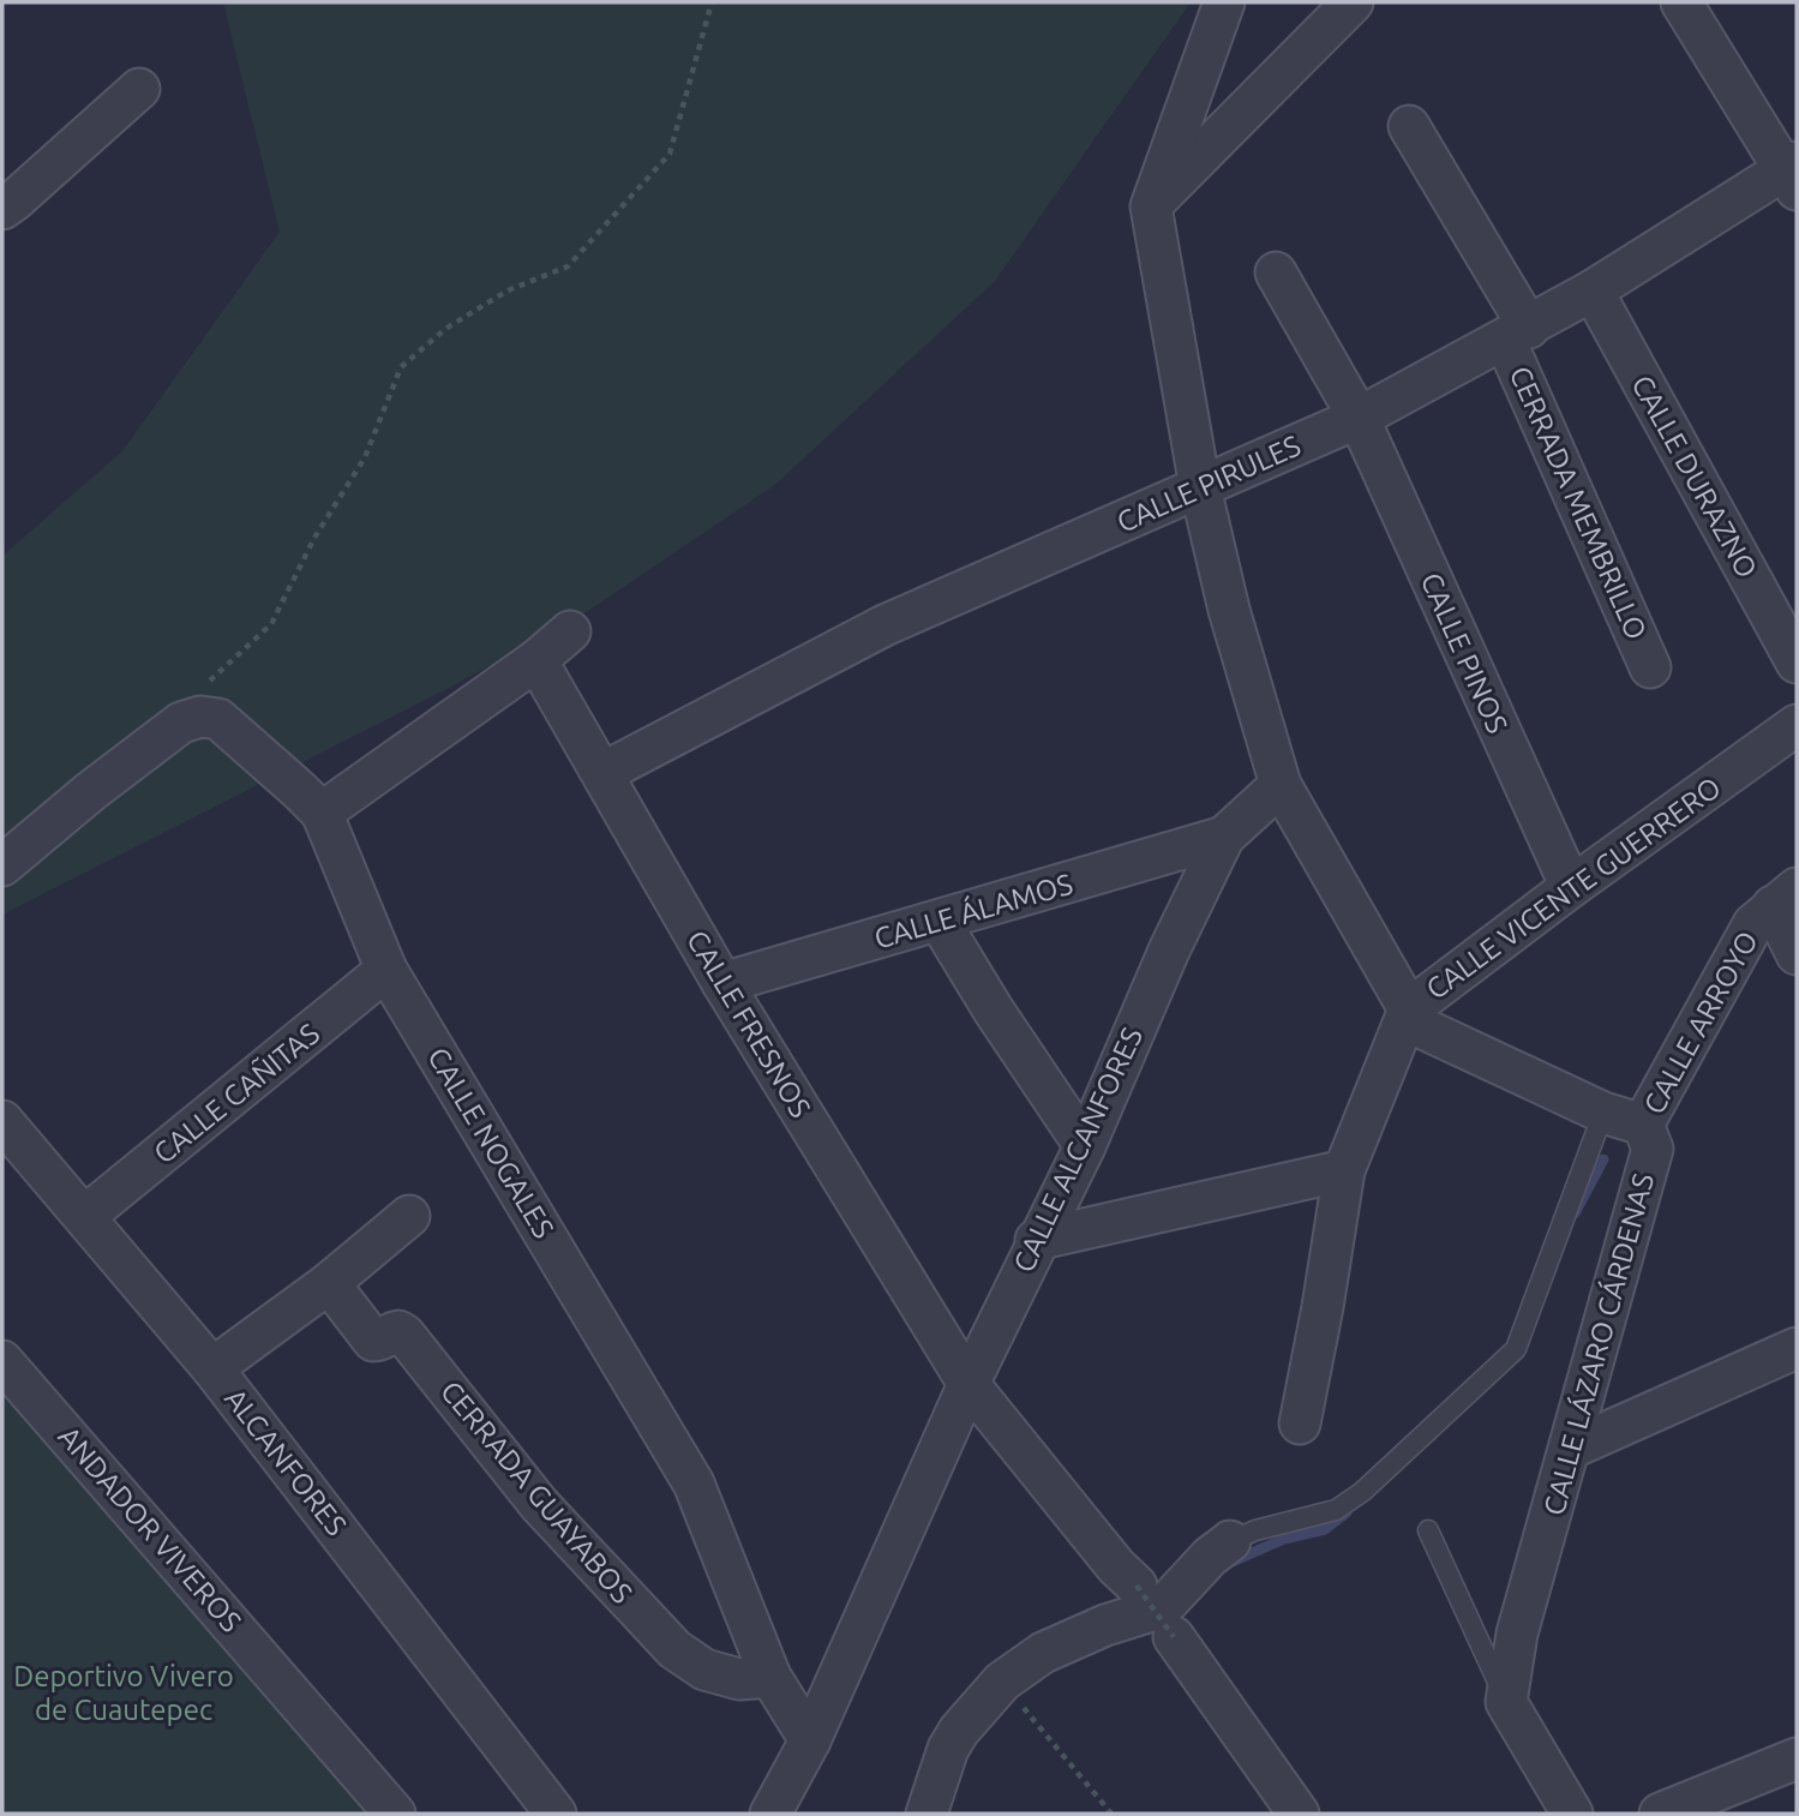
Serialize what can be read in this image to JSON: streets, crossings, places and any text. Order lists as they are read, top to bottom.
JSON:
{
  "streets": {
    "street": [
      "CALLE DURAZNO",
      "CALLE PIRULES",
      "CERRADA MEMBRILLO",
      "CALLE PINOS",
      "CALLE VICENTE GUERRERO",
      "CALLE ÁLAMOS",
      "CALLE ARROYO",
      "CALLE FRESNOS",
      "CALLE CAÑITAS",
      "CALLE NOGALES",
      "CALLE ALCANFORES",
      "CALLE LÁZARO CÁRDENAS",
      "ALCANFORES",
      "CERRADA GUAYABOS",
      "ANDADOR VIVEROS"
    ]
  },
  "crossings": [
    ["CALLE DURAZNO", "CALLE PIRULES"],
    ["CALLE PIRULES", "CERRADA MEMBRILLO"],
    ["CALLE PIRULES", "CALLE PINOS"],
    ["CALLE PIRULES", "CALLE FRESNOS"],
    ["CALLE PINOS", "CALLE VICENTE GUERRERO"],
    ["CALLE ÁLAMOS", "CALLE FRESNOS"],
    ["CALLE ÁLAMOS", "CALLE ALCANFORES"],
    ["CALLE ARROYO", "CALLE LÁZARO CÁRDENAS"],
    ["CALLE FRESNOS", "CALLE ALCANFORES"],
    ["CALLE CAÑITAS", "CALLE NOGALES"],
    ["CALLE CAÑITAS", "ALCANFORES"],
    ["CALLE NOGALES", "CALLE ALCANFORES"],
    ["CALLE NOGALES", "CERRADA GUAYABOS"]
  ],
  "parks": ["Deportivo Vivero de Cuautepec"]
}
